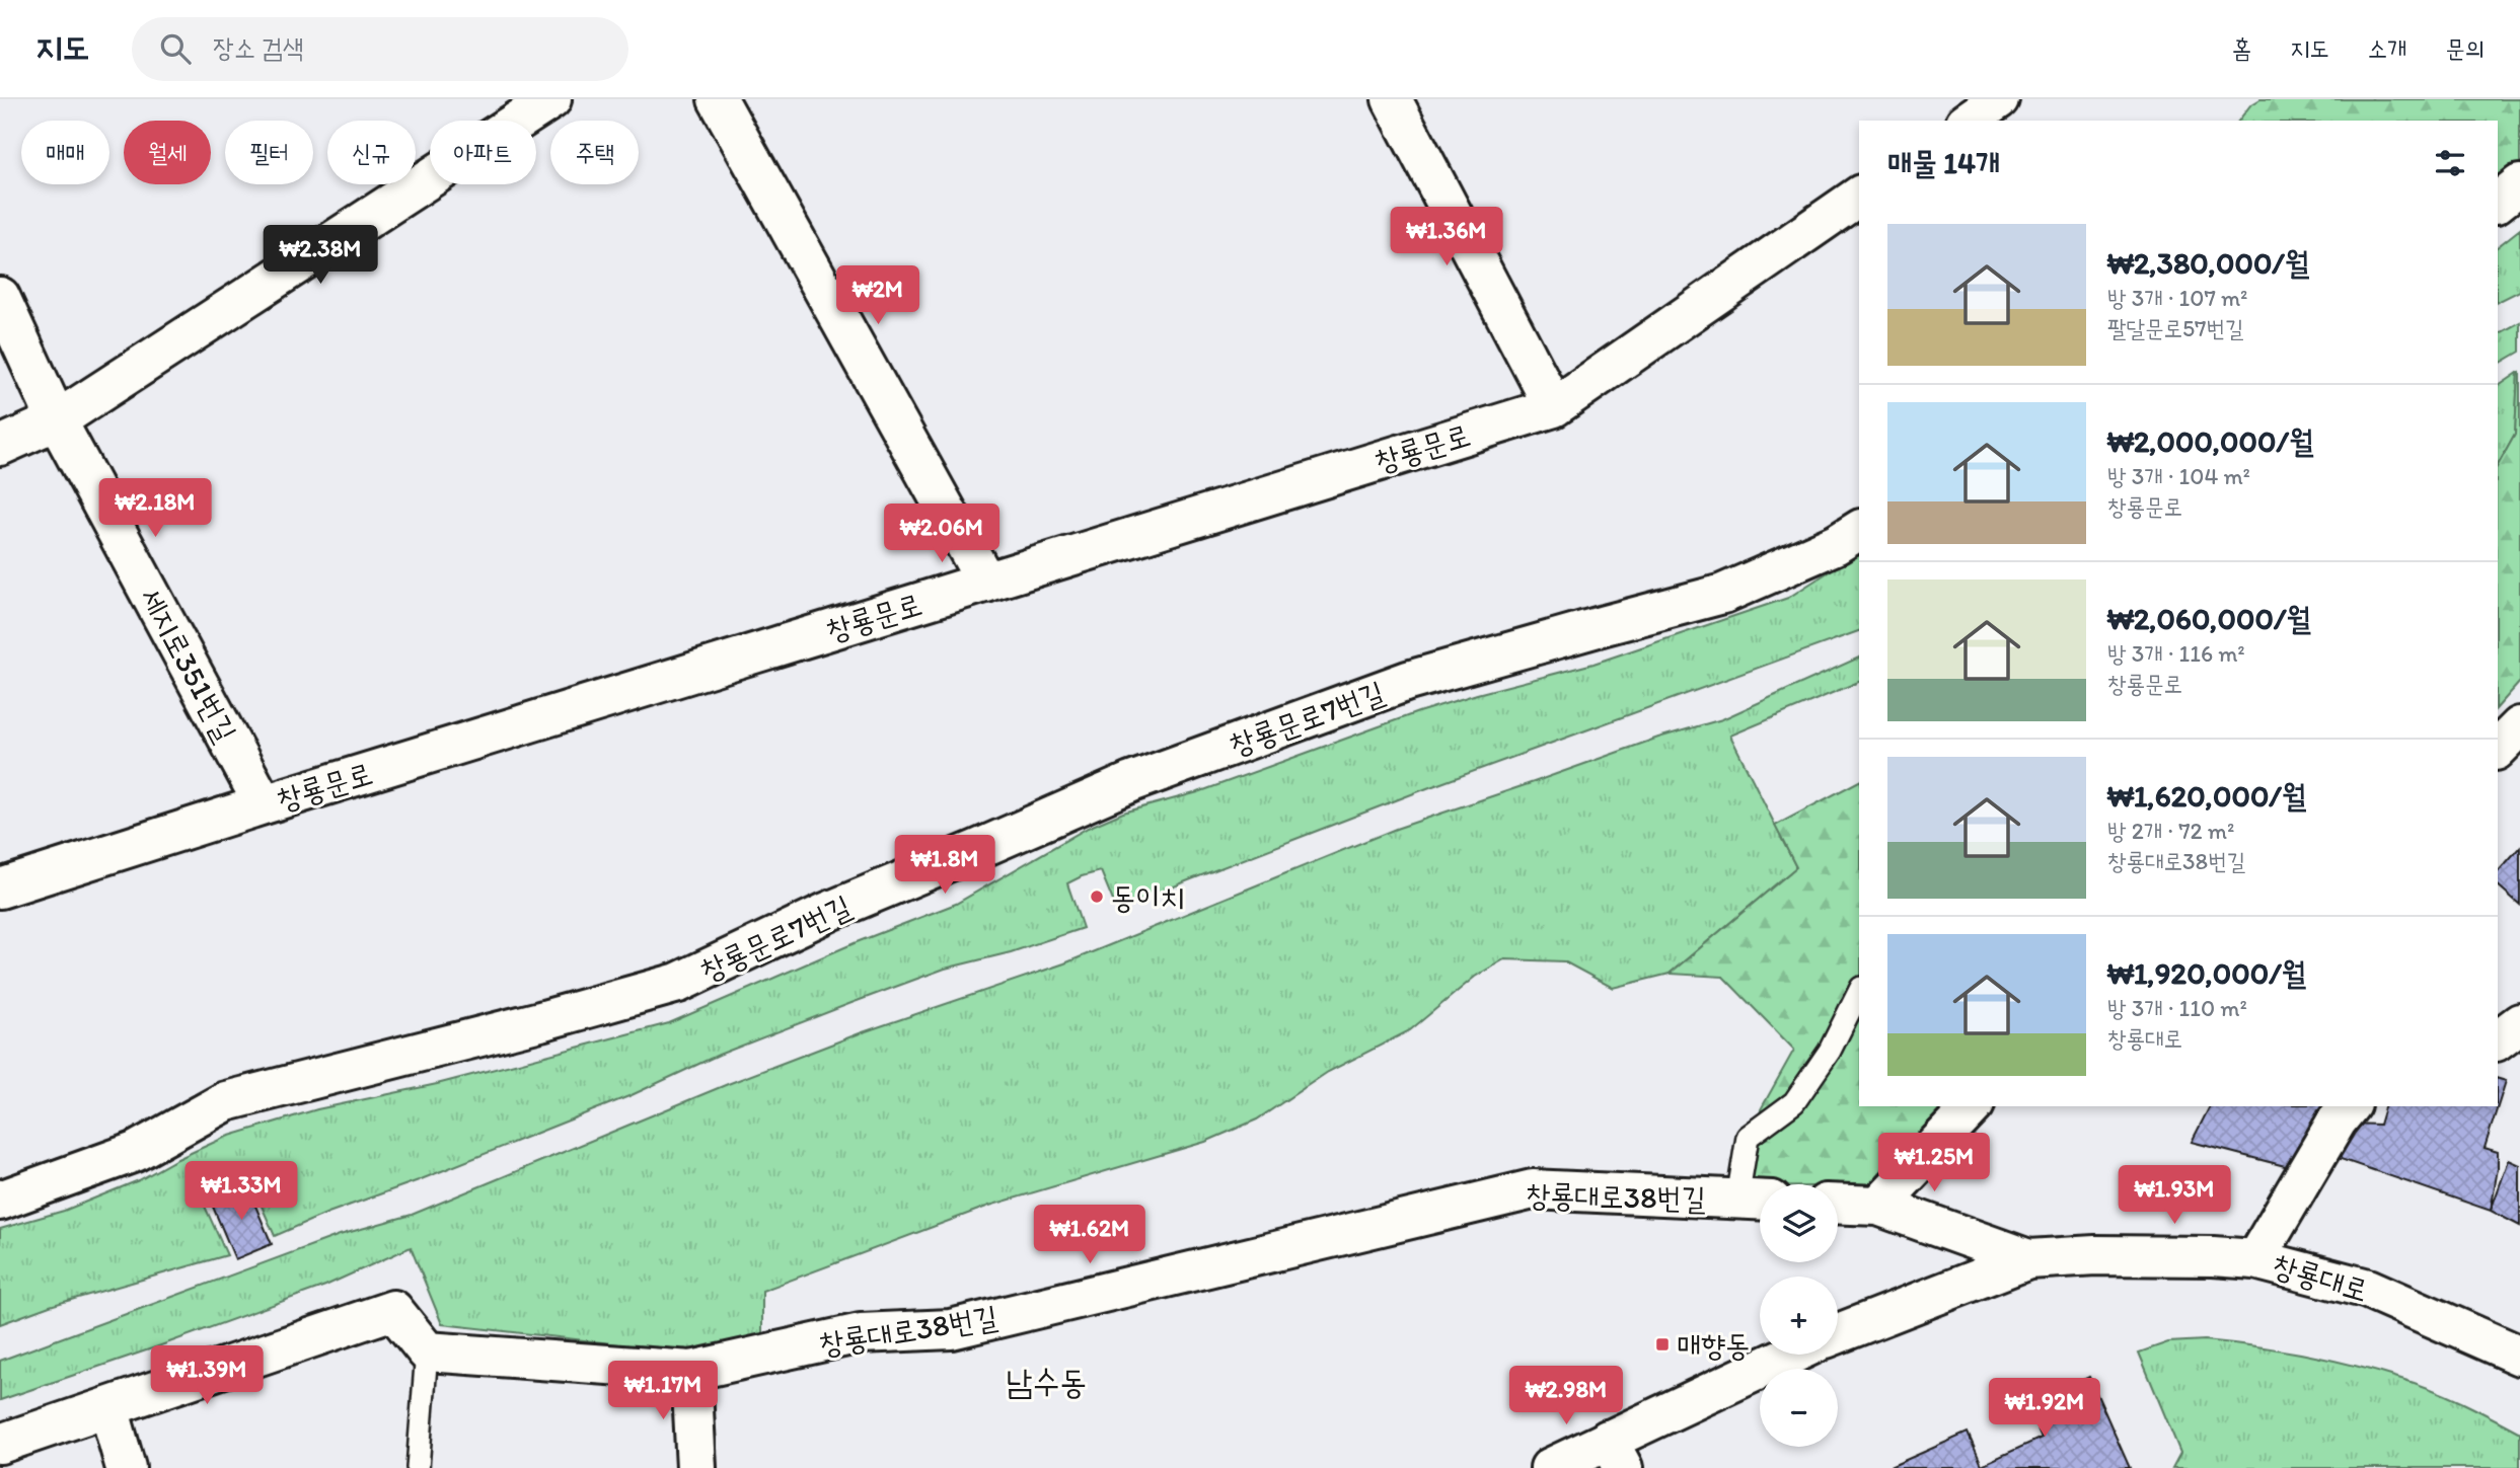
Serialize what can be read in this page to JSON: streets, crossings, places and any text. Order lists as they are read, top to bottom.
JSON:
{
  "streets": {
    "street": [
      "창룡문로",
      "세지로351번길",
      "창룡문로7번길",
      "창룡대로38번길",
      "창룡대로"
    ]
  },
  "crossings": [
    ["창룡문로", "세지로351번길"]
  ],
  "districts": ["남수동"],
  "places": {
    "other": ["동이치"],
    "transit": ["매향동"]
  },
  "page": {
    "header": "지도",
    "search": "장소 검색",
    "nav": [
      "홈",
      "지도",
      "소개",
      "문의"
    ],
    "chip": [
      "매매",
      "월세",
      "필터",
      "신규",
      "아파트",
      "주택"
    ],
    "heading": "매물 14개",
    "list": [
      {
        "name": "₩2,380,000/월",
        "note": "방 3개 · 107 m² · 팔달문로57번길"
      },
      {
        "name": "₩2,000,000/월",
        "note": "방 3개 · 104 m² · 창룡문로"
      },
      {
        "name": "₩2,060,000/월",
        "note": "방 3개 · 116 m² · 창룡문로"
      },
      {
        "name": "₩1,620,000/월",
        "note": "방 2개 · 72 m² · 창룡대로38번길"
      },
      {
        "name": "₩1,920,000/월",
        "note": "방 3개 · 110 m² · 창룡대로"
      }
    ],
    "price": [
      "₩1.36M",
      "₩2.38M",
      "₩2M",
      "₩2.18M",
      "₩2.06M",
      "₩1.8M",
      "₩1.25M",
      "₩1.33M",
      "₩1.93M",
      "₩1.62M",
      "₩1.39M",
      "₩1.17M",
      "₩2.98M",
      "₩1.92M"
    ],
    "map_buttons": ["+", "−"]
  }
}
